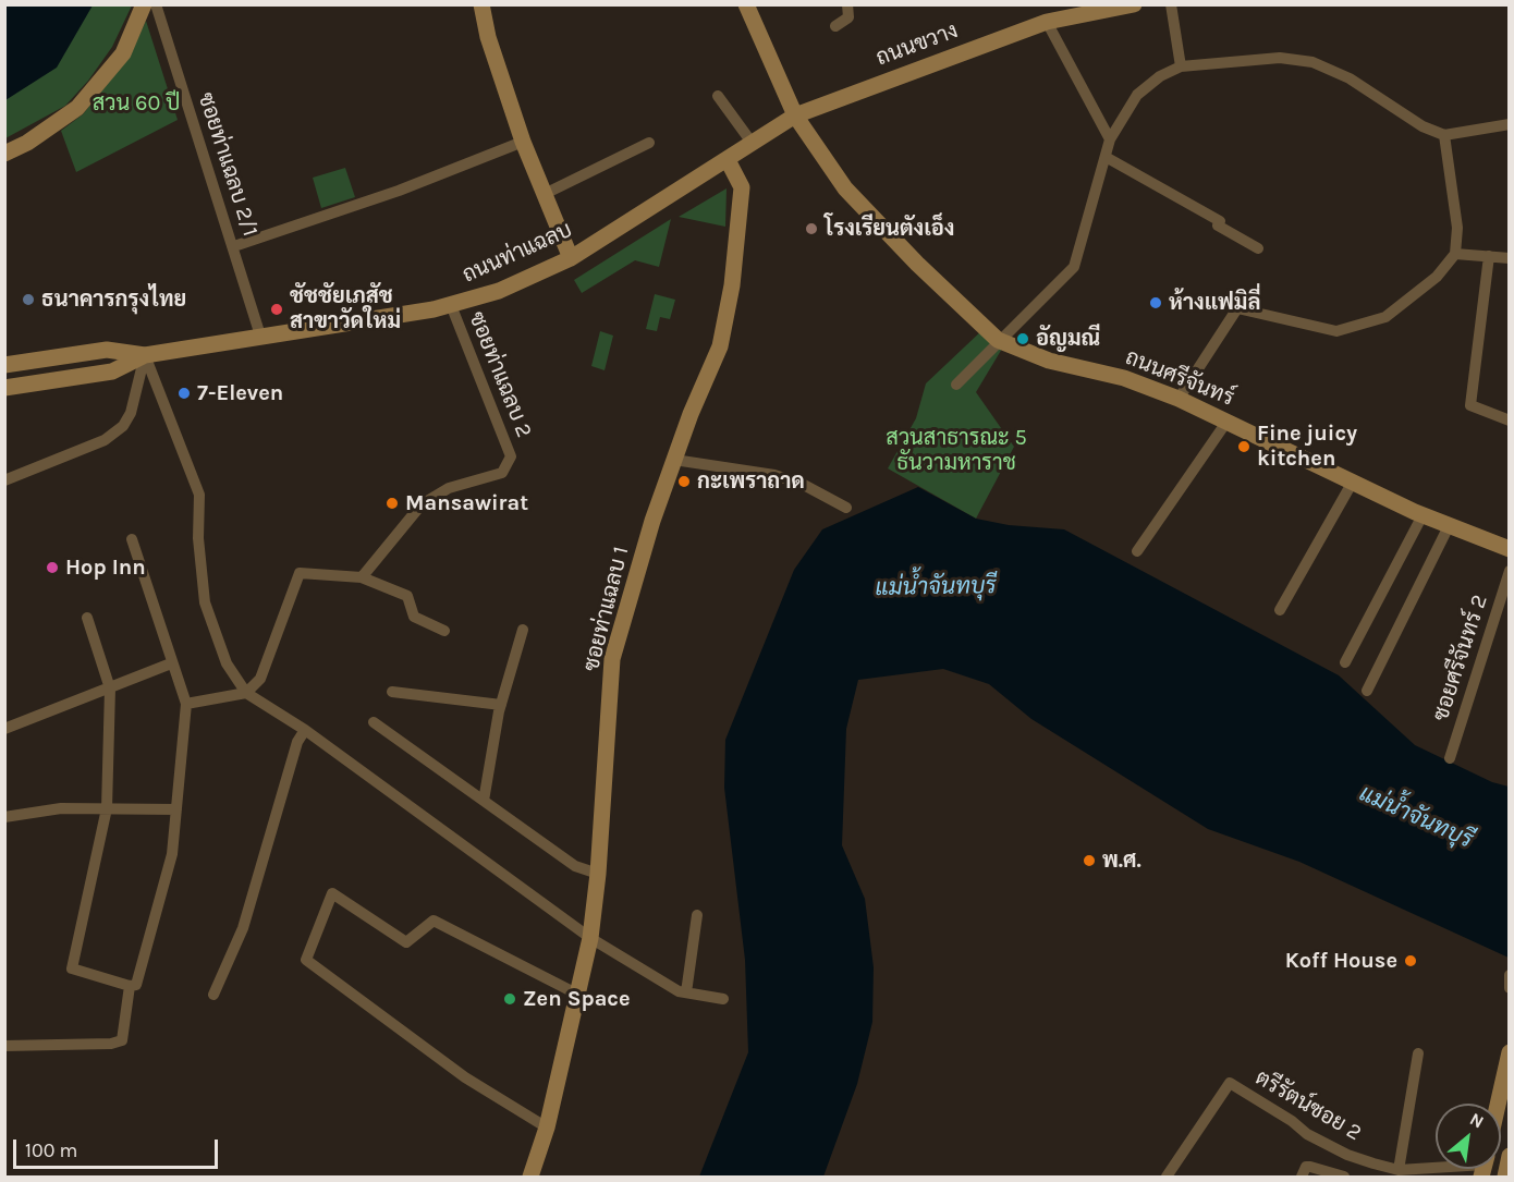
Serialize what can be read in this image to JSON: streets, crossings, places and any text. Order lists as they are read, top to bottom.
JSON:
{
  "streets": {
    "street": [
      "ถนนขวาง",
      "ซอยท่าแฉลบ 2/1",
      "ถนนท่าแฉลบ",
      "ซอยท่าแฉลบ 2",
      "ถนนศรีจันทร์",
      "ซอยท่าแฉลบ 1",
      "ซอยศรีจันทร์ 2",
      "ตรีรัตน์ซอย 2"
    ]
  },
  "crossings": [
    ["ถนนขวาง", "ถนนท่าแฉลบ"],
    ["ถนนขวาง", "ถนนศรีจันทร์"],
    ["ซอยท่าแฉลบ 2/1", "ถนนท่าแฉลบ"],
    ["ถนนท่าแฉลบ", "ซอยท่าแฉลบ 2"],
    ["ถนนท่าแฉลบ", "ถนนศรีจันทร์"],
    ["ถนนท่าแฉลบ", "ซอยท่าแฉลบ 1"]
  ],
  "water": ["แม่น้ำจันทบุรี"],
  "parks": ["สวน 60 ปี", "สวนสาธารณะ 5 ธันวามหาราช"],
  "places": [
    "โรงเรียนตังเอ็ง",
    "ธนาคารกรุงไทย",
    "ห้างแฟมิลี่",
    "ชัชชัยเภสัช สาขาวัดใหม่",
    "อัญมณี",
    "7-Eleven",
    "Fine juicy kitchen",
    "กะเพราถาด",
    "Mansawirat",
    "Hop Inn",
    "พ.ศ.",
    "Koff House",
    "Zen Space"
  ],
  "scale_bar": "100 m",
  "north": "top right"
}
